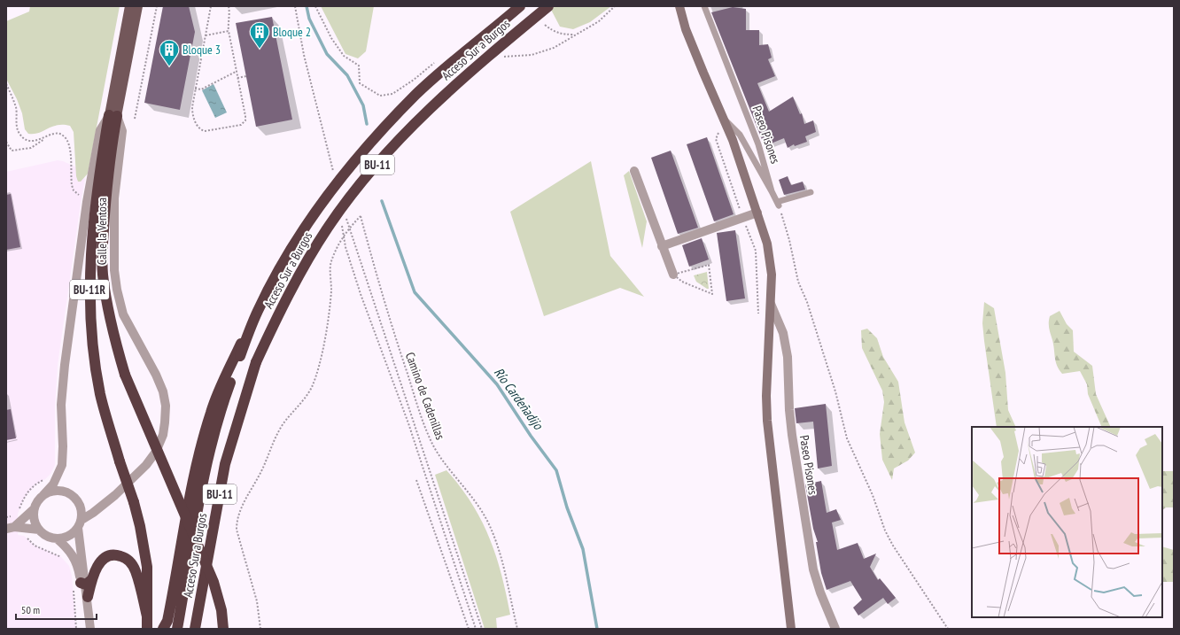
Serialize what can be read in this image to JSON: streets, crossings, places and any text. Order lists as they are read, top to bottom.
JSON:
{
  "streets": {
    "highway": ["Acceso Sur a Burgos", "BU-11", "BU-11R"],
    "main road": ["Paseo Pisones", "Calle la Ventosa"],
    "path": ["Camino de Cadenillas"]
  },
  "crossings": [
    ["Calle la Ventosa", "BU-11R"]
  ],
  "water": ["Río Cardeñadijo"],
  "places": {
    "building": ["Bloque 2", "Bloque 3"]
  },
  "scale_bar": "50 m"
}
